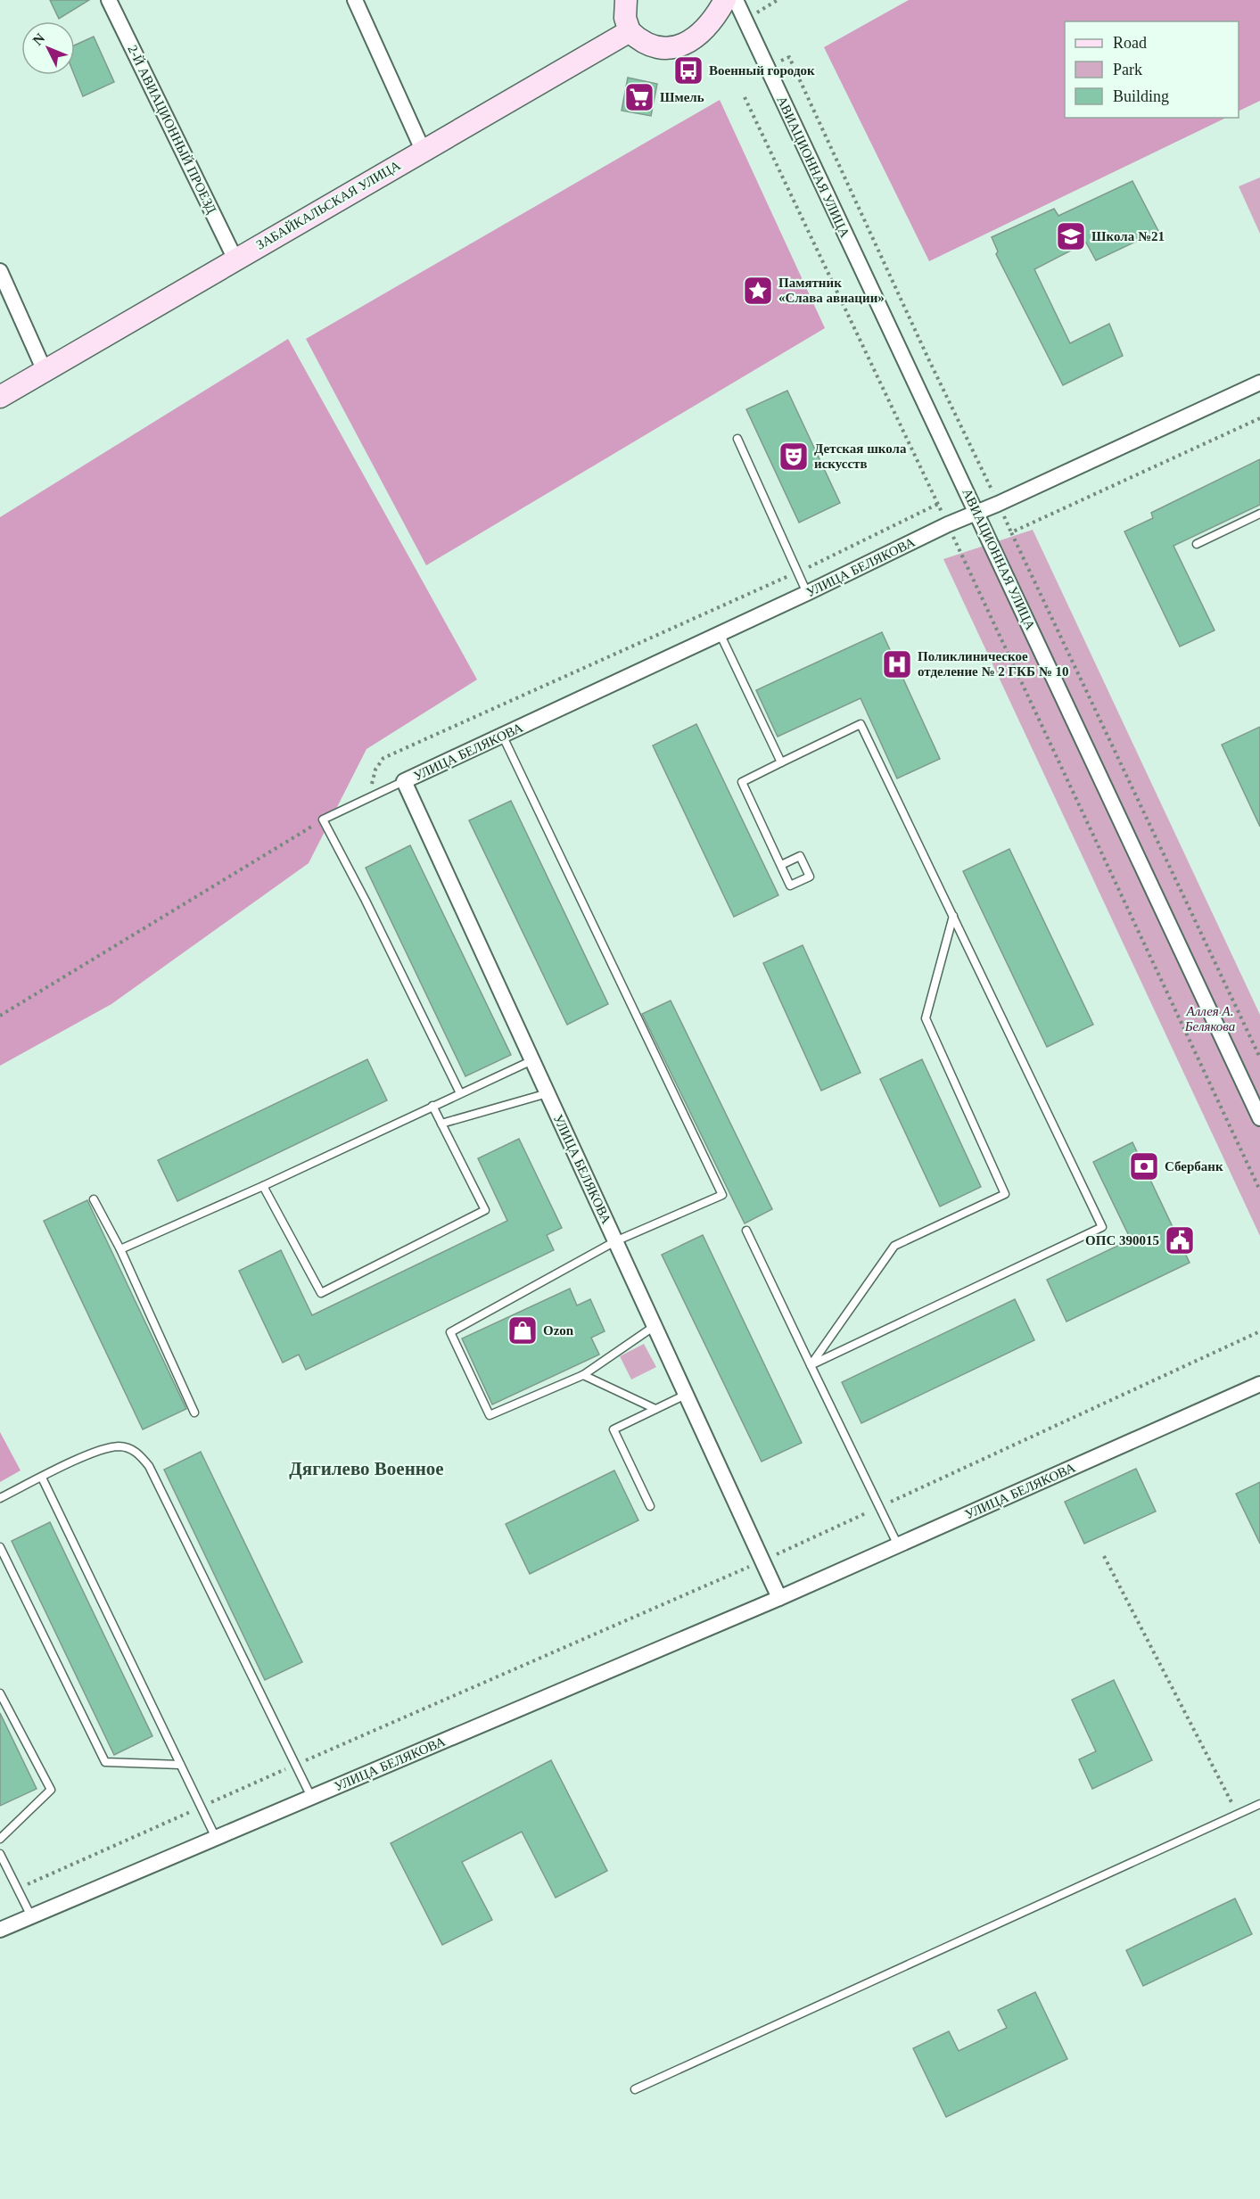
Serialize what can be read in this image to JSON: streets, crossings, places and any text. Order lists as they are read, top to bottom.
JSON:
{
  "streets": {
    "street": [
      "2-Й АВИАЦИОННЫЙ ПРОЕЗД",
      "АВИАЦИОННАЯ УЛИЦА",
      "ЗАБАЙКАЛЬСКАЯ УЛИЦА",
      "УЛИЦА БЕЛЯКОВА"
    ]
  },
  "crossings": [
    ["2-Й АВИАЦИОННЫЙ ПРОЕЗД", "ЗАБАЙКАЛЬСКАЯ УЛИЦА"],
    ["АВИАЦИОННАЯ УЛИЦА", "УЛИЦА БЕЛЯКОВА"]
  ],
  "districts": ["Дягилево Военное"],
  "parks": ["Аллея А. Белякова"],
  "places": {
    "bus stop": ["Военный городок"],
    "supermarket": ["Шмель"],
    "school or university": ["Школа №21"],
    "place": ["Памятник «Слава авиации»"],
    "theatre": ["Детская школа искусств"],
    "hospital": ["Поликлиническое отделение № 2 ГКБ № 10"],
    "bank": ["Сбербанк"],
    "public building": ["ОПС 390015"],
    "shop": ["Ozon"]
  },
  "legend": ["Road", "Park", "Building"],
  "north": "top left"
}
